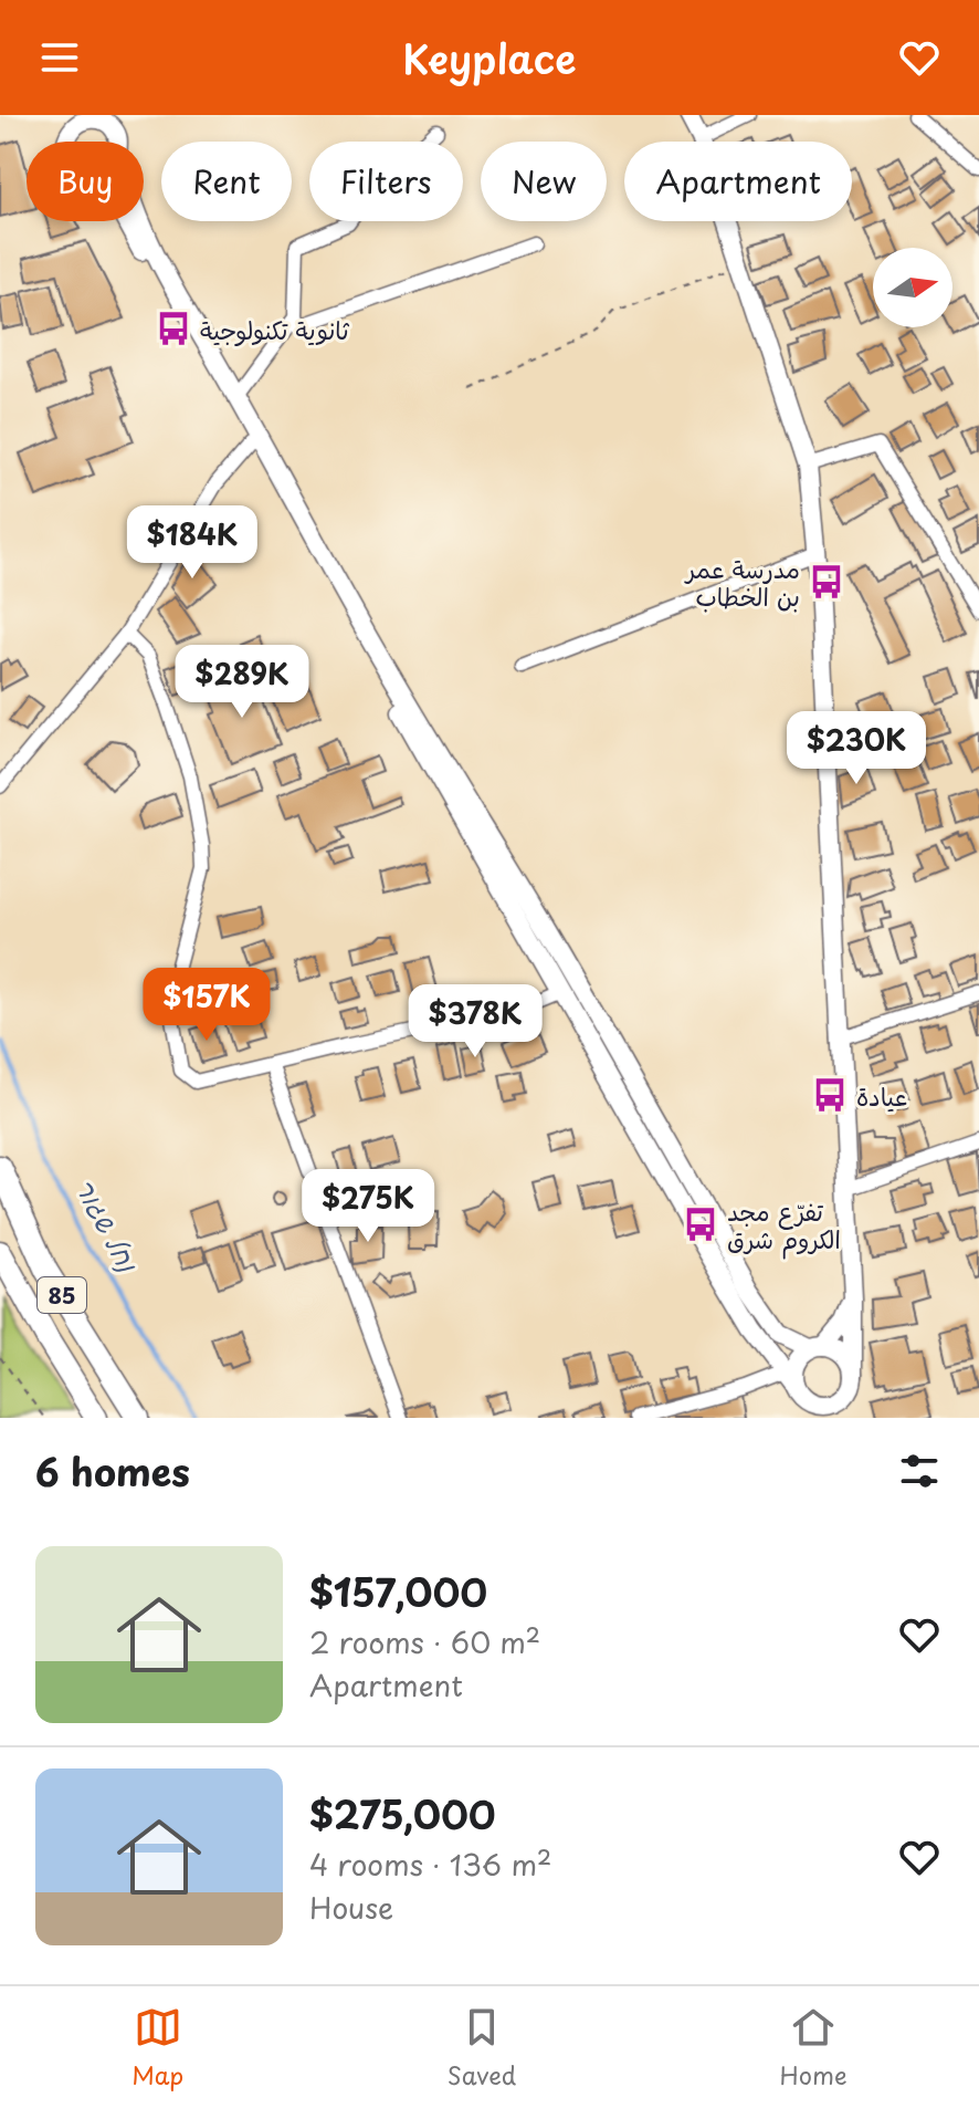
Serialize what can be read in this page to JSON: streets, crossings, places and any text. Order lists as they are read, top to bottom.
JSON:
{
  "streets": {
    "highway": ["85"]
  },
  "water": ["נחל שגור"],
  "places": {
    "bus stop": [
      "ثانوية تكنولوجية",
      "مدرسة عمر بن الخطاب",
      "عيادة",
      "تفرّع مجد الكروم شرق"
    ]
  },
  "north": "right",
  "page": {
    "header": "Keyplace",
    "chip": [
      "Buy",
      "Rent",
      "Filters",
      "New",
      "Apartment"
    ],
    "price": [
      "$184K",
      "$289K",
      "$230K",
      "$157K",
      "$378K",
      "$275K"
    ],
    "heading": "6 homes",
    "list": [
      {
        "name": "$157,000",
        "note": "2 rooms · 60 m² · Apartment"
      },
      {
        "name": "$275,000",
        "note": "4 rooms · 136 m² · House"
      }
    ],
    "tabs": ["Map", "Saved", "Home"]
  }
}
